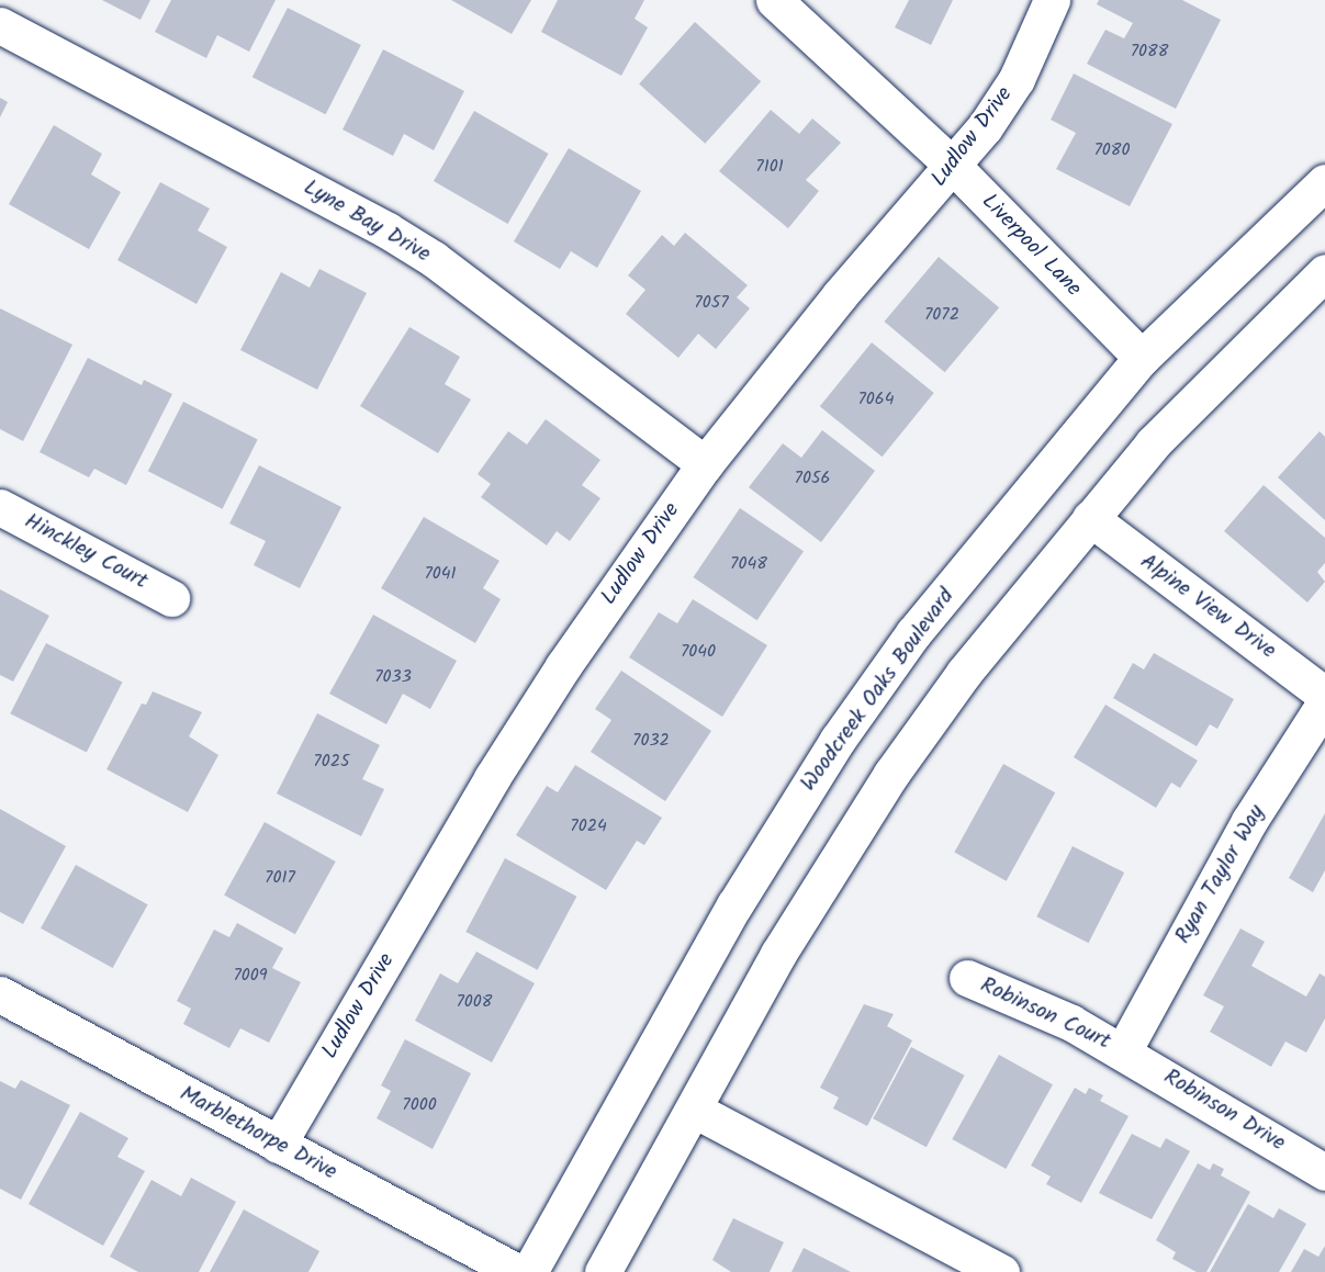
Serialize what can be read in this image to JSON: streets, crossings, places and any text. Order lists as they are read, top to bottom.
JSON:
{
  "streets": {
    "street": [
      "Ludlow Drive",
      "Lyne Bay Drive",
      "Liverpool Lane",
      "Hinckley Court",
      "Alpine View Drive",
      "Woodcreek Oaks Boulevard",
      "Ryan Taylor Way",
      "Robinson Court",
      "Robinson Drive",
      "Marblethorpe Drive"
    ]
  },
  "crossings": [
    ["Ludlow Drive", "Lyne Bay Drive"],
    ["Ludlow Drive", "Liverpool Lane"],
    ["Ludlow Drive", "Marblethorpe Drive"],
    ["Liverpool Lane", "Woodcreek Oaks Boulevard"],
    ["Ryan Taylor Way", "Robinson Court"],
    ["Ryan Taylor Way", "Robinson Drive"],
    ["Robinson Court", "Robinson Drive"]
  ],
  "house_numbers": [
    "7088",
    "7080",
    "7101",
    "7057",
    "7072",
    "7064",
    "7056",
    "7048",
    "7041",
    "7040",
    "7033",
    "7032",
    "7025",
    "7024",
    "7017",
    "7009",
    "7008",
    "7000"
  ]
}
